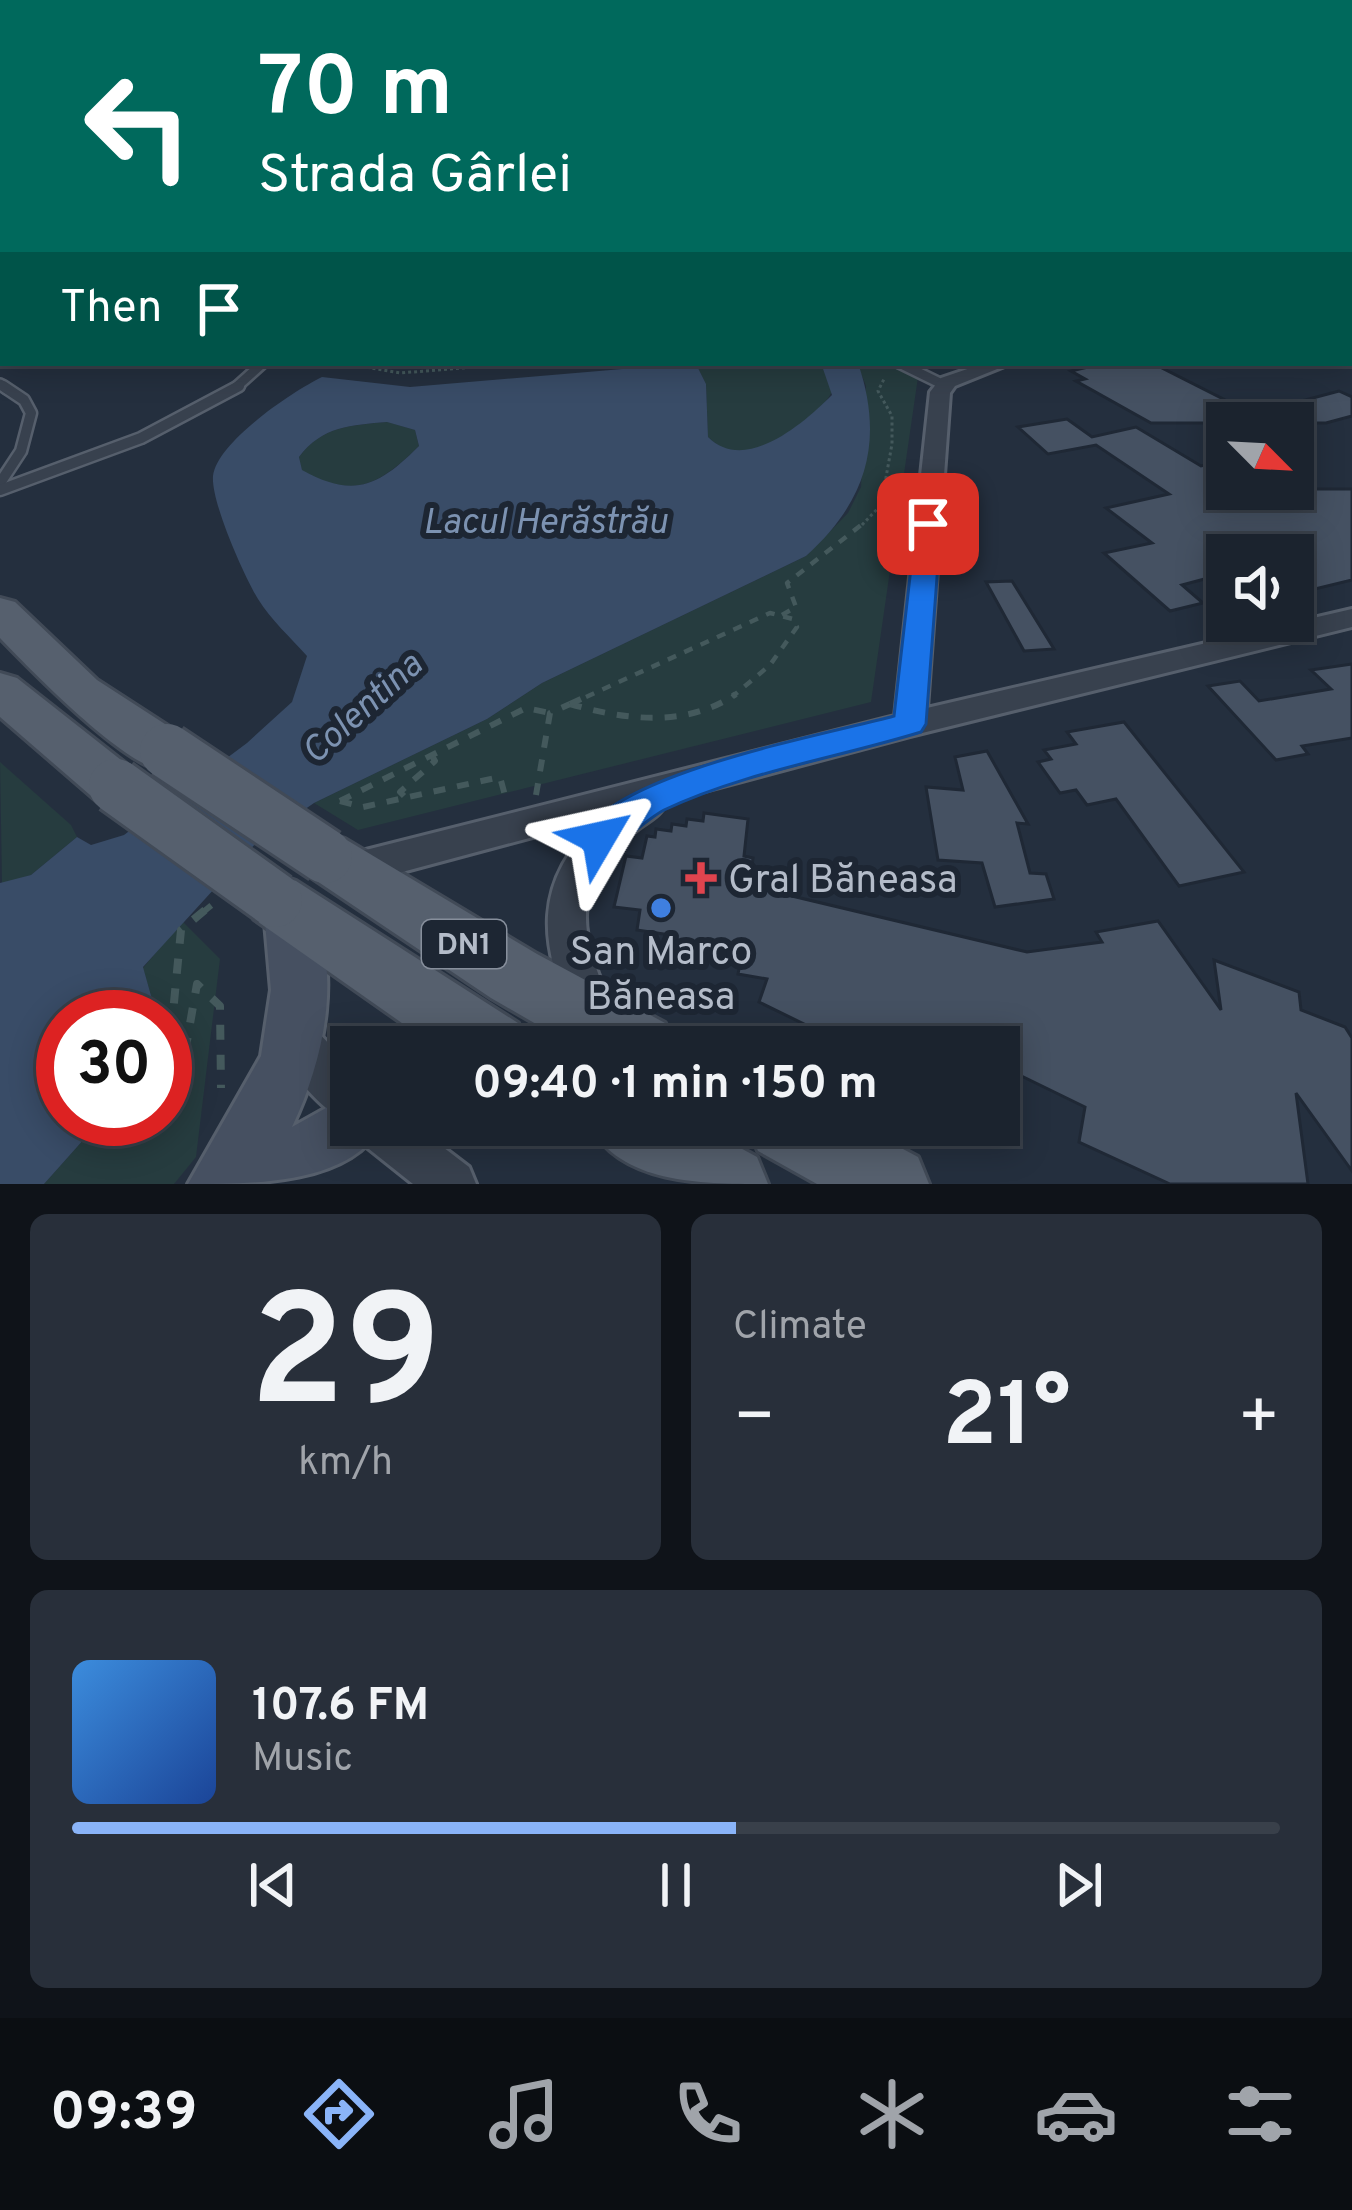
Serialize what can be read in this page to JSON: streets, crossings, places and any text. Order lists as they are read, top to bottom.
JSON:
{
  "streets": {
    "main road": ["DN1"]
  },
  "water": ["Lacul Herăstrău", "Colentina"],
  "places": {
    "health": ["Gral Băneasa"],
    "other": ["San Marco Băneasa"]
  },
  "north": "bottom right",
  "page": {
    "turn": ["70 m", "Strada Gârlei"],
    "then": "Then",
    "limit": "30",
    "trip": "09:40 · 1 min · 150 m",
    "tile": [
      ["29", "km/h"],
      "Climate"
    ],
    "heat": ["−", "21°", "+"],
    "song": ["107.6 FM", "Music"],
    "tabs": "09:39"
  }
}
